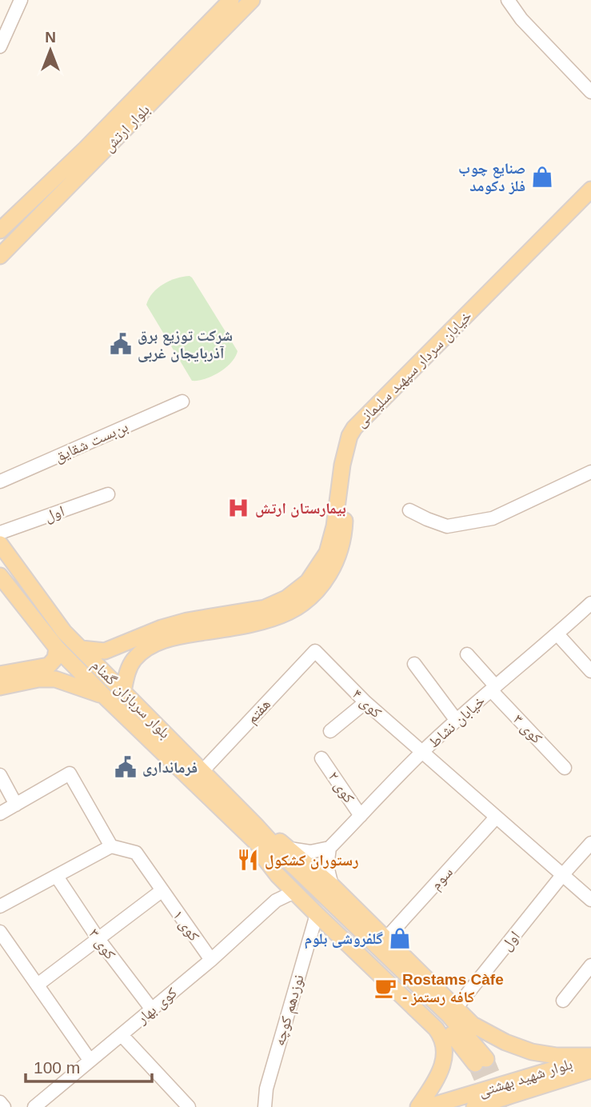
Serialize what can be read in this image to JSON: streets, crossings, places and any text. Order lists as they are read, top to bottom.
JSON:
{
  "streets": {
    "main road": [
      "بلوار ارتش",
      "خیابان سردار سپهبد سلیمانی",
      "بلوار سربازان گمنام",
      "بلوار شهید بهشتی"
    ],
    "street": [
      "بن‌بست شقایق",
      "اول",
      "کوی ۴",
      "هفتم",
      "خیابان نشاط",
      "کوی ۳",
      "کوی ۲",
      "سوم",
      "کوی ۱",
      "کوی بهار",
      "نوزدهم کوچه"
    ]
  },
  "crossings": [
    ["خیابان سردار سپهبد سلیمانی", "بلوار سربازان گمنام"],
    ["اول", "کوی ۴"],
    ["بلوار سربازان گمنام", "هفتم"],
    ["کوی ۴", "هفتم"],
    ["کوی ۴", "خیابان نشاط"],
    ["کوی ۴", "سوم"],
    ["خیابان نشاط", "کوی ۳"],
    ["خیابان نشاط", "کوی ۲"],
    ["کوی ۳", "کوی بهار"],
    ["کوی ۱", "کوی بهار"]
  ],
  "places": {
    "shop": ["صنایع چوب فلز دکومد", "گلفروشی بلوم"],
    "public building": ["شرکت توزیع برق آذربایجان غربی", "فرمانداری"],
    "hospital": ["بیمارستان ارتش"],
    "restaurant": ["رستوران کشکول"],
    "cafe": ["Rostams Càfe - کافه رستمز"]
  },
  "scale_bar": "100 m",
  "north": "top"
}
